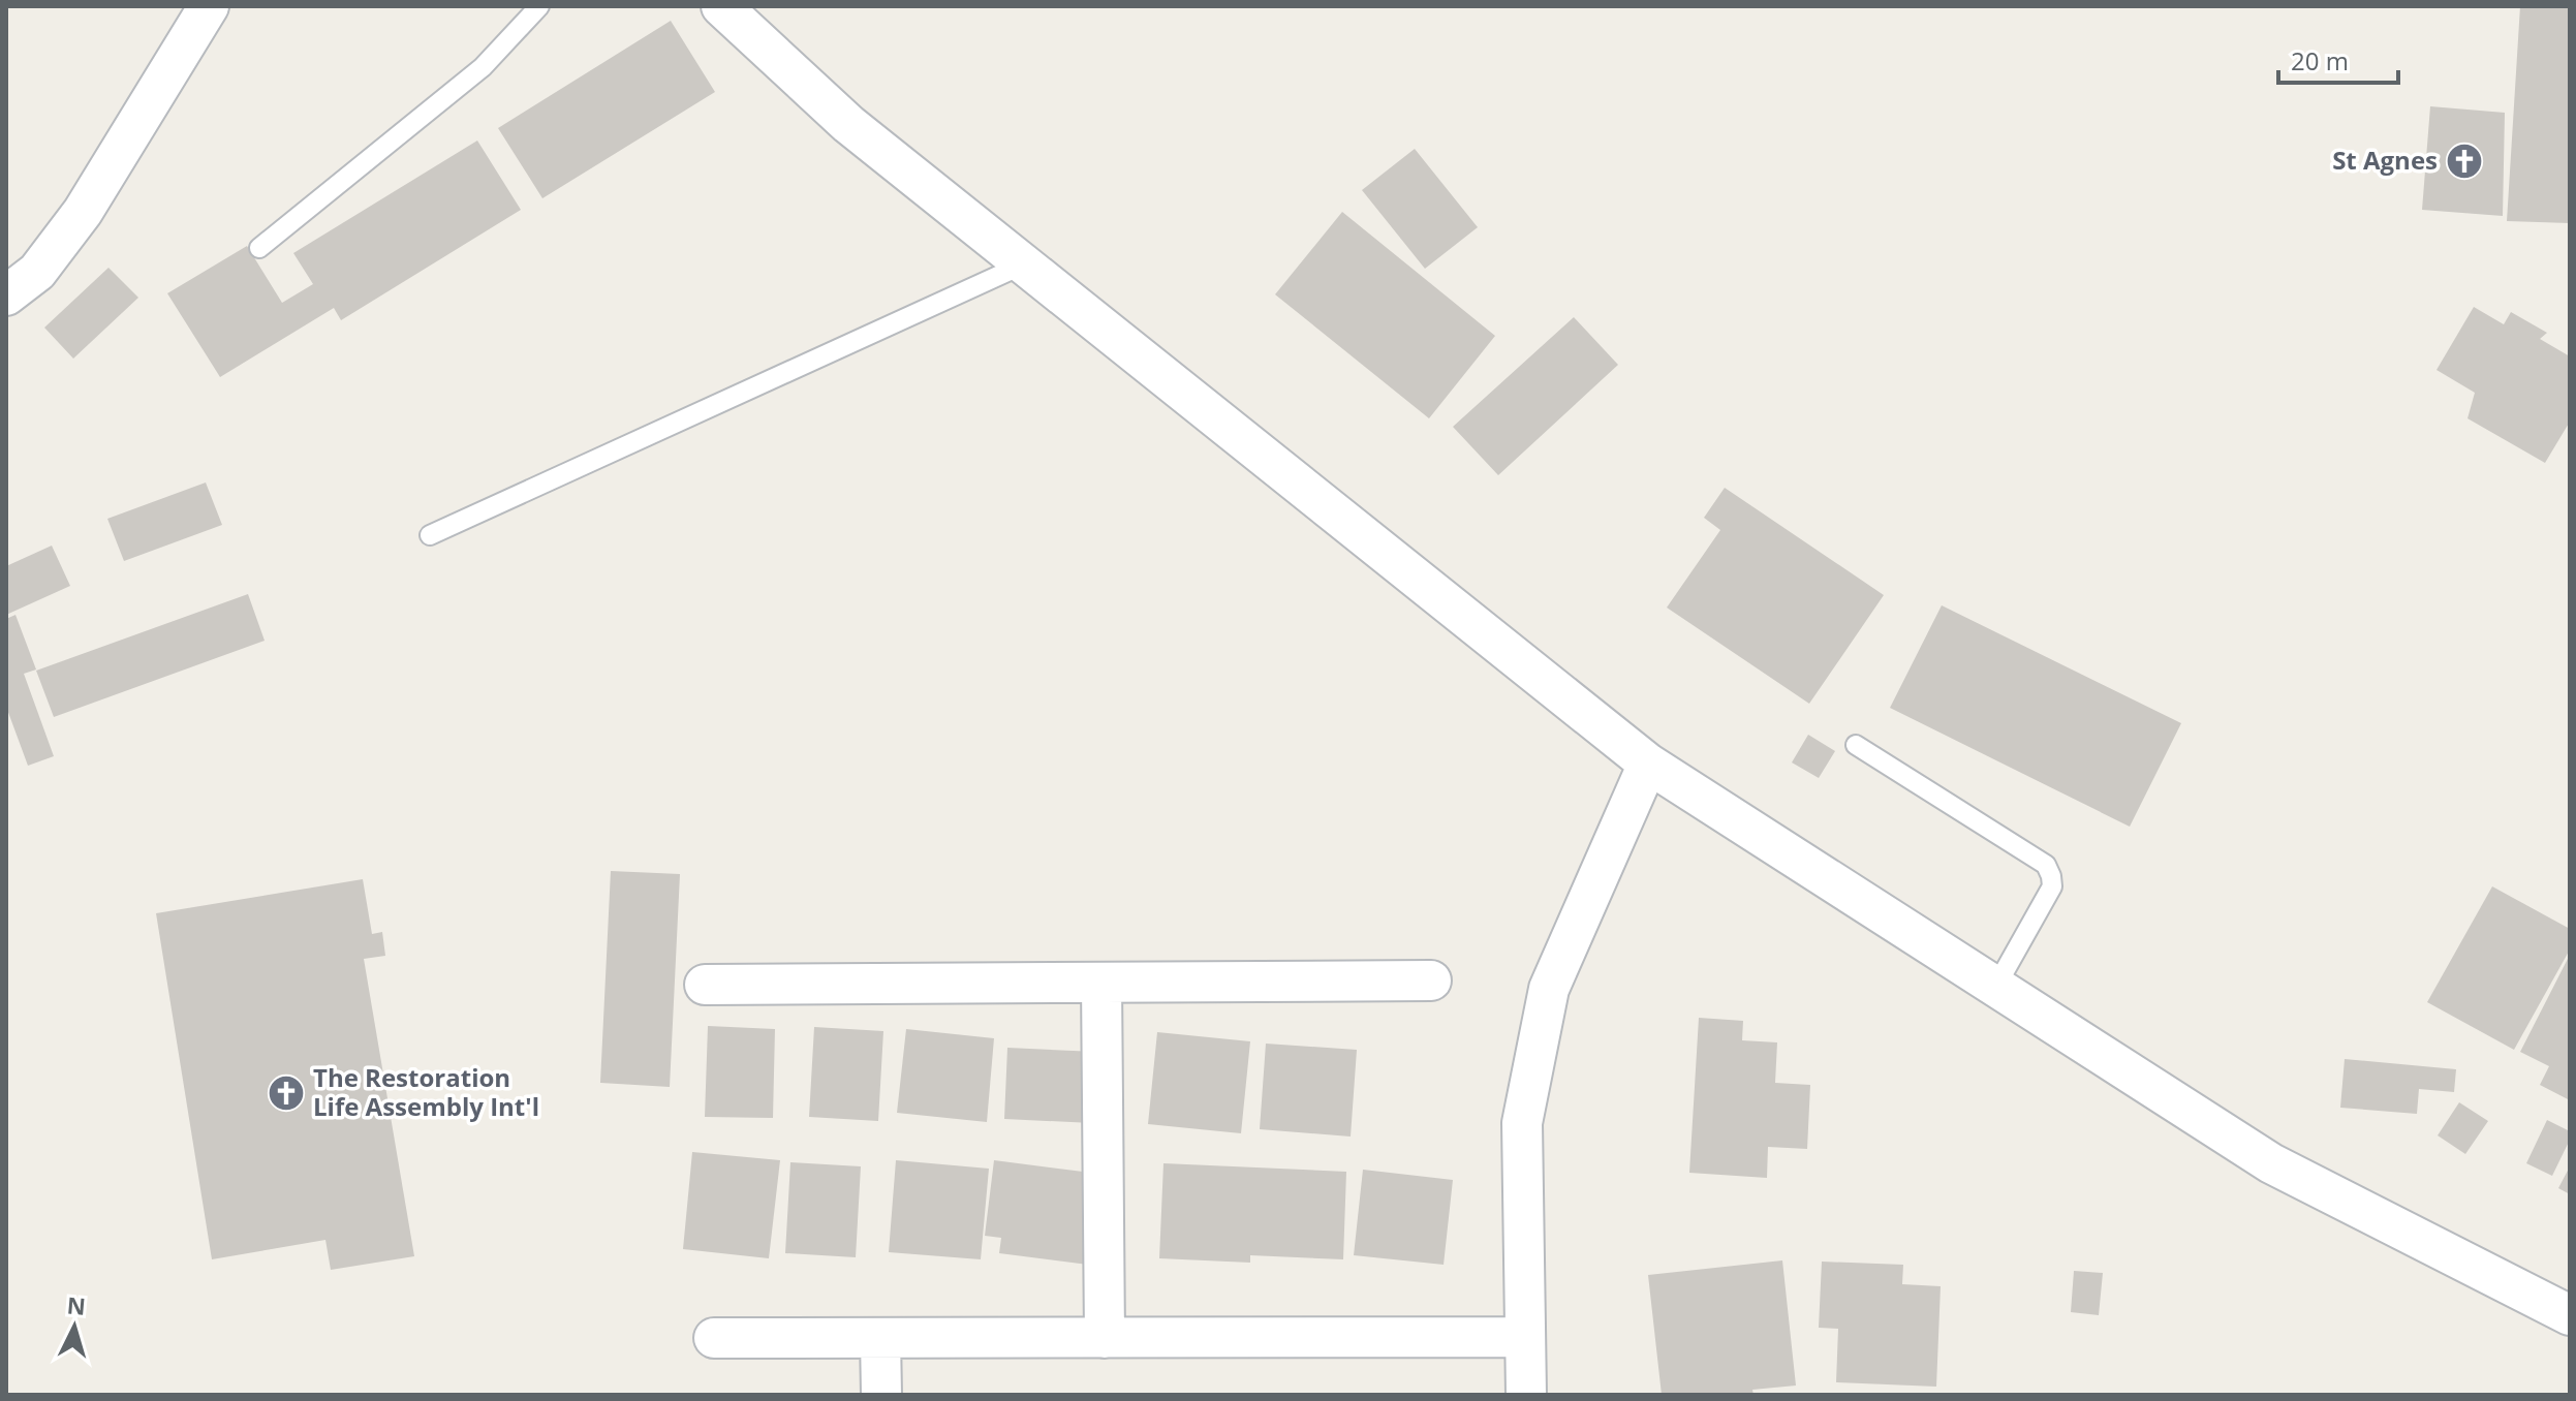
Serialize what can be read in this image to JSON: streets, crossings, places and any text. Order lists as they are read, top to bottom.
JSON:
{
  "places": {
    "church": ["St Agnes", "The Restoration Life Assembly Int'l"]
  },
  "scale_bar": "20 m",
  "north": "top"
}
